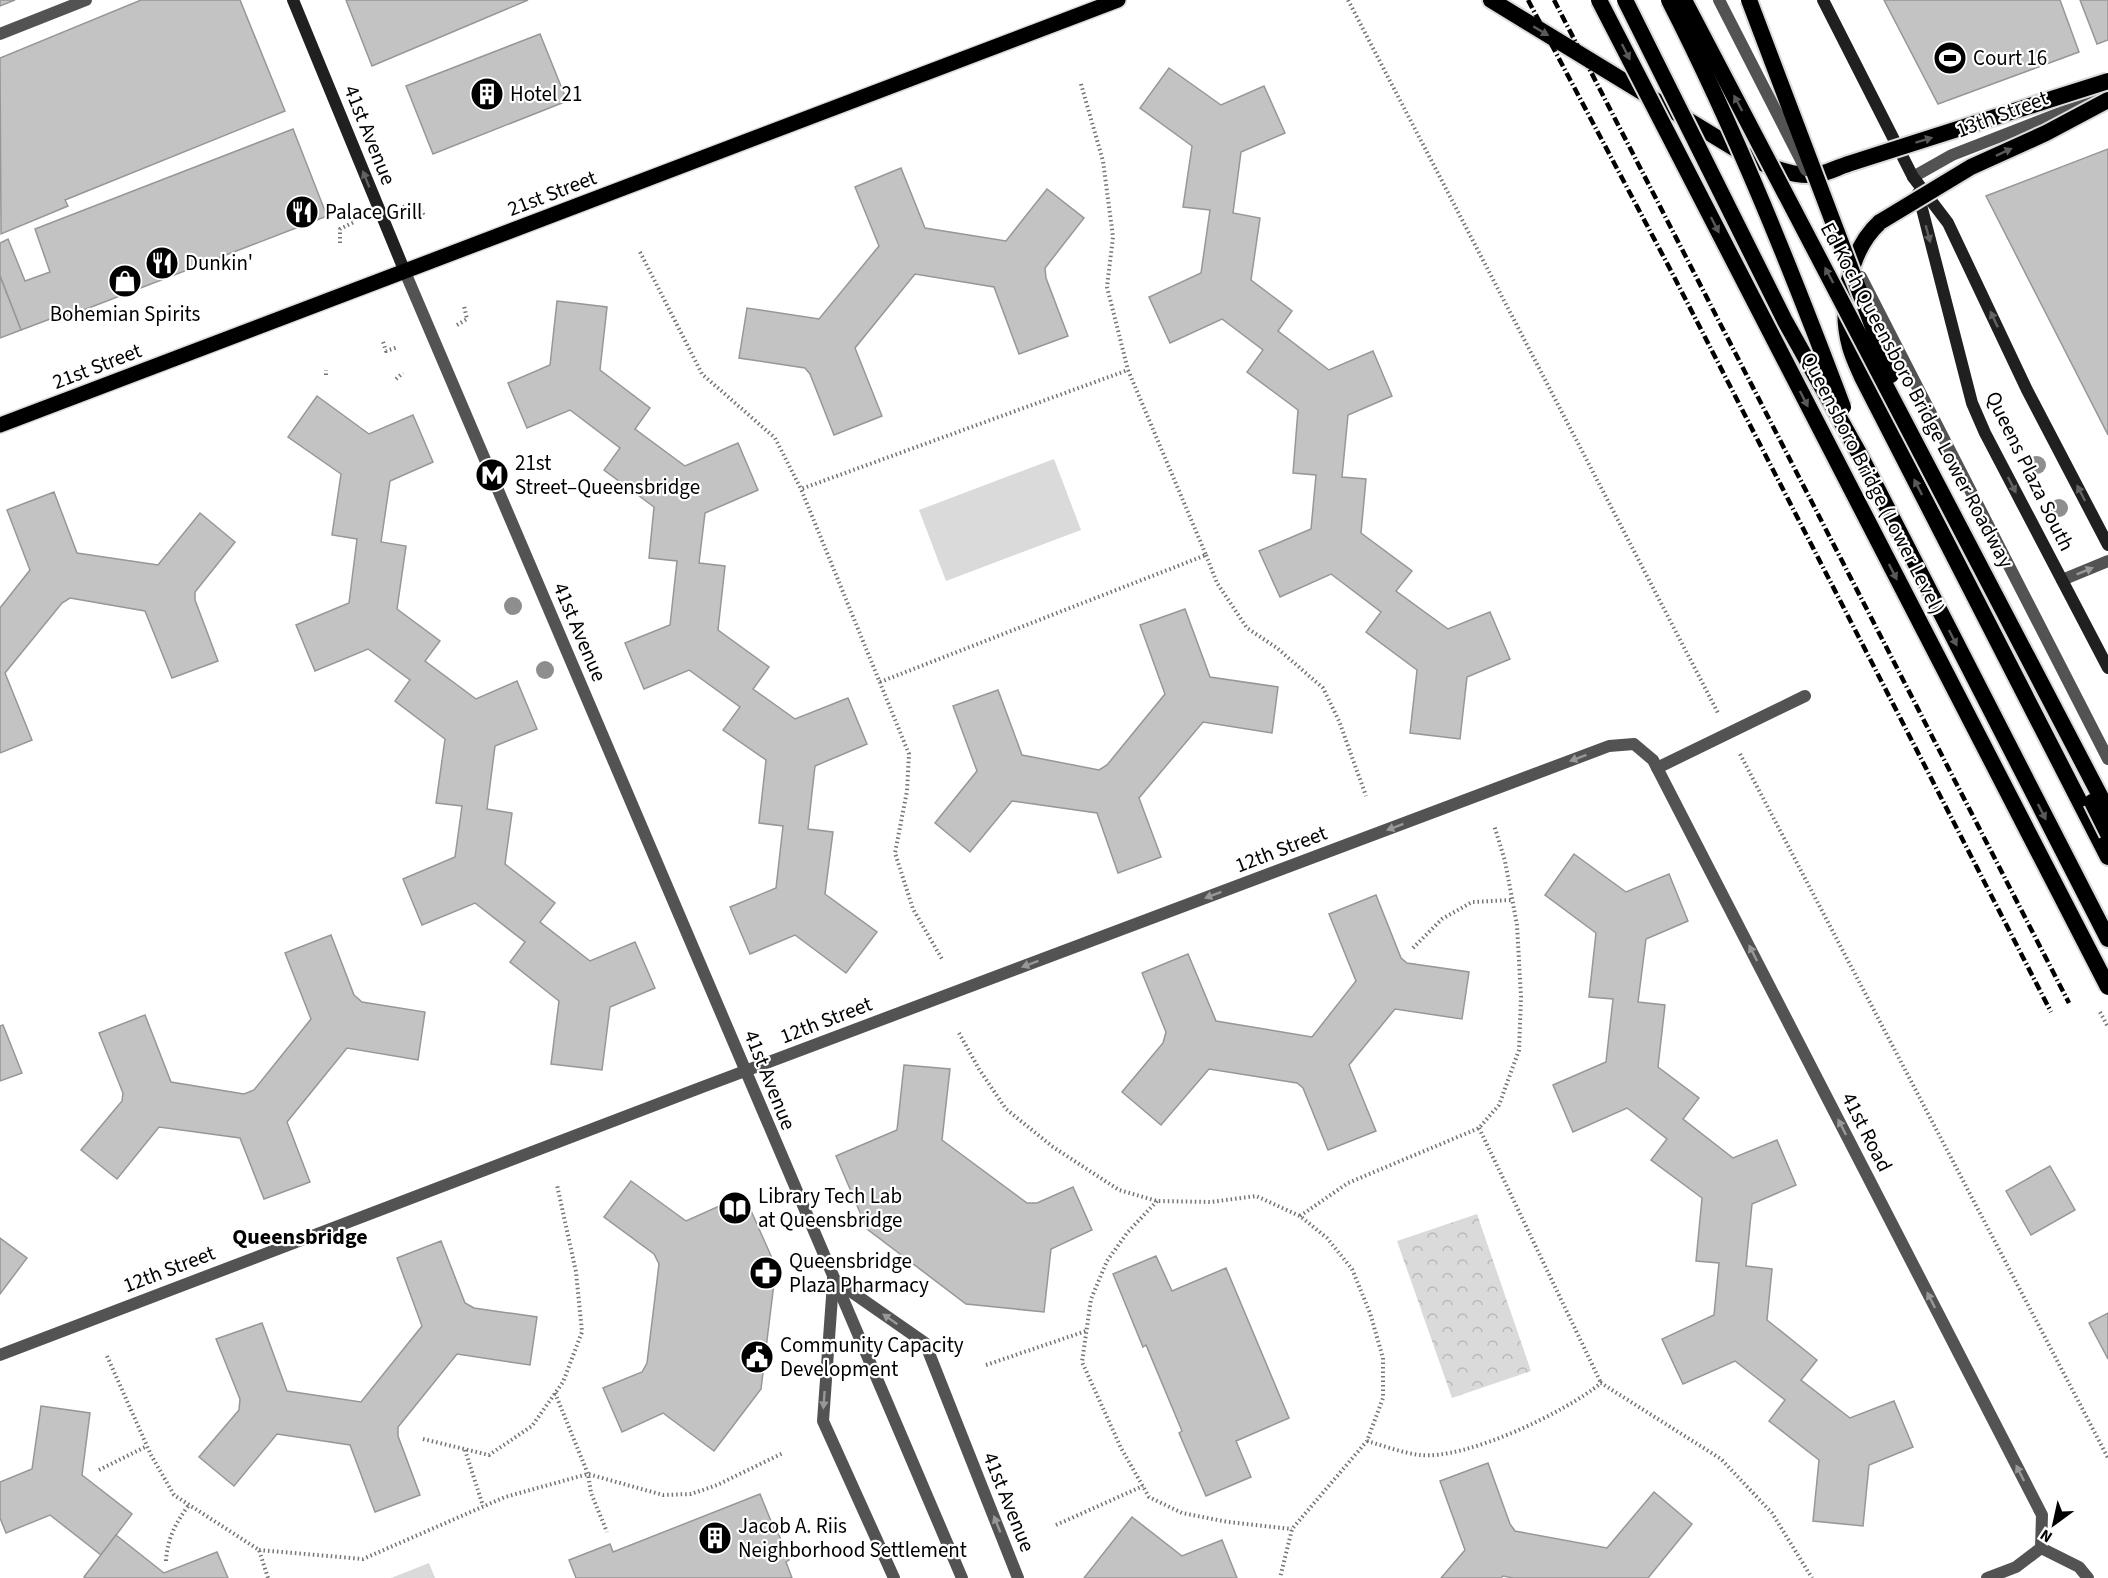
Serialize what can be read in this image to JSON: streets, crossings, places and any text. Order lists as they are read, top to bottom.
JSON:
{
  "streets": {
    "highway": ["Ed Koch Queensboro Bridge Lower Roadway", "Queensboro Bridge (Lower Level)"],
    "main road": ["41st Avenue", "21st Street", "Queens Plaza South"],
    "street": ["13th Street", "12th Street", "41st Road"]
  },
  "crossings": [
    ["13th Street", "Queens Plaza South"],
    ["41st Avenue", "21st Street"],
    ["41st Avenue", "12th Street"],
    ["12th Street", "41st Road"]
  ],
  "one_way": ["12th Street", "41st Road"],
  "districts": ["Queensbridge"],
  "places": {
    "sports": ["Court 16"],
    "building": ["Hotel 21", "Jacob A. Riis Neighborhood Settlement"],
    "restaurant": ["Palace Grill", "Dunkin'"],
    "shop": ["Bohemian Spirits"],
    "metro station": ["21st Street–Queensbridge"],
    "library": ["Library Tech Lab at Queensbridge"],
    "pharmacy": ["Queensbridge Plaza Pharmacy"],
    "public building": ["Community Capacity Development"]
  },
  "north": "bottom left"
}
